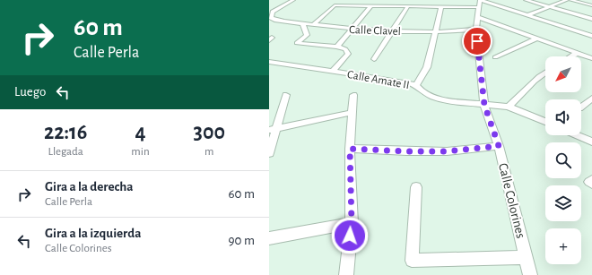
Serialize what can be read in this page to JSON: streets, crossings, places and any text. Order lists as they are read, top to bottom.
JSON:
{
  "streets": {
    "street": ["Calle Clavel", "Calle Amate II", "Calle Colorines"]
  },
  "crossings": [
    ["Calle Clavel", "Calle Colorines"],
    ["Calle Amate II", "Calle Colorines"]
  ],
  "north": "bottom left",
  "page": {
    "turn": ["60 m", "Calle Perla"],
    "map_buttons": "+",
    "then": "Luego",
    "eta": [
      "22:16",
      "Llegada",
      "4",
      "min",
      "300",
      "m"
    ],
    "list": [
      {
        "name": "Gira a la derecha",
        "note": "Calle Perla",
        "value": "60 m"
      },
      {
        "name": "Gira a la izquierda",
        "note": "Calle Colorines",
        "value": "90 m"
      }
    ]
  }
}
